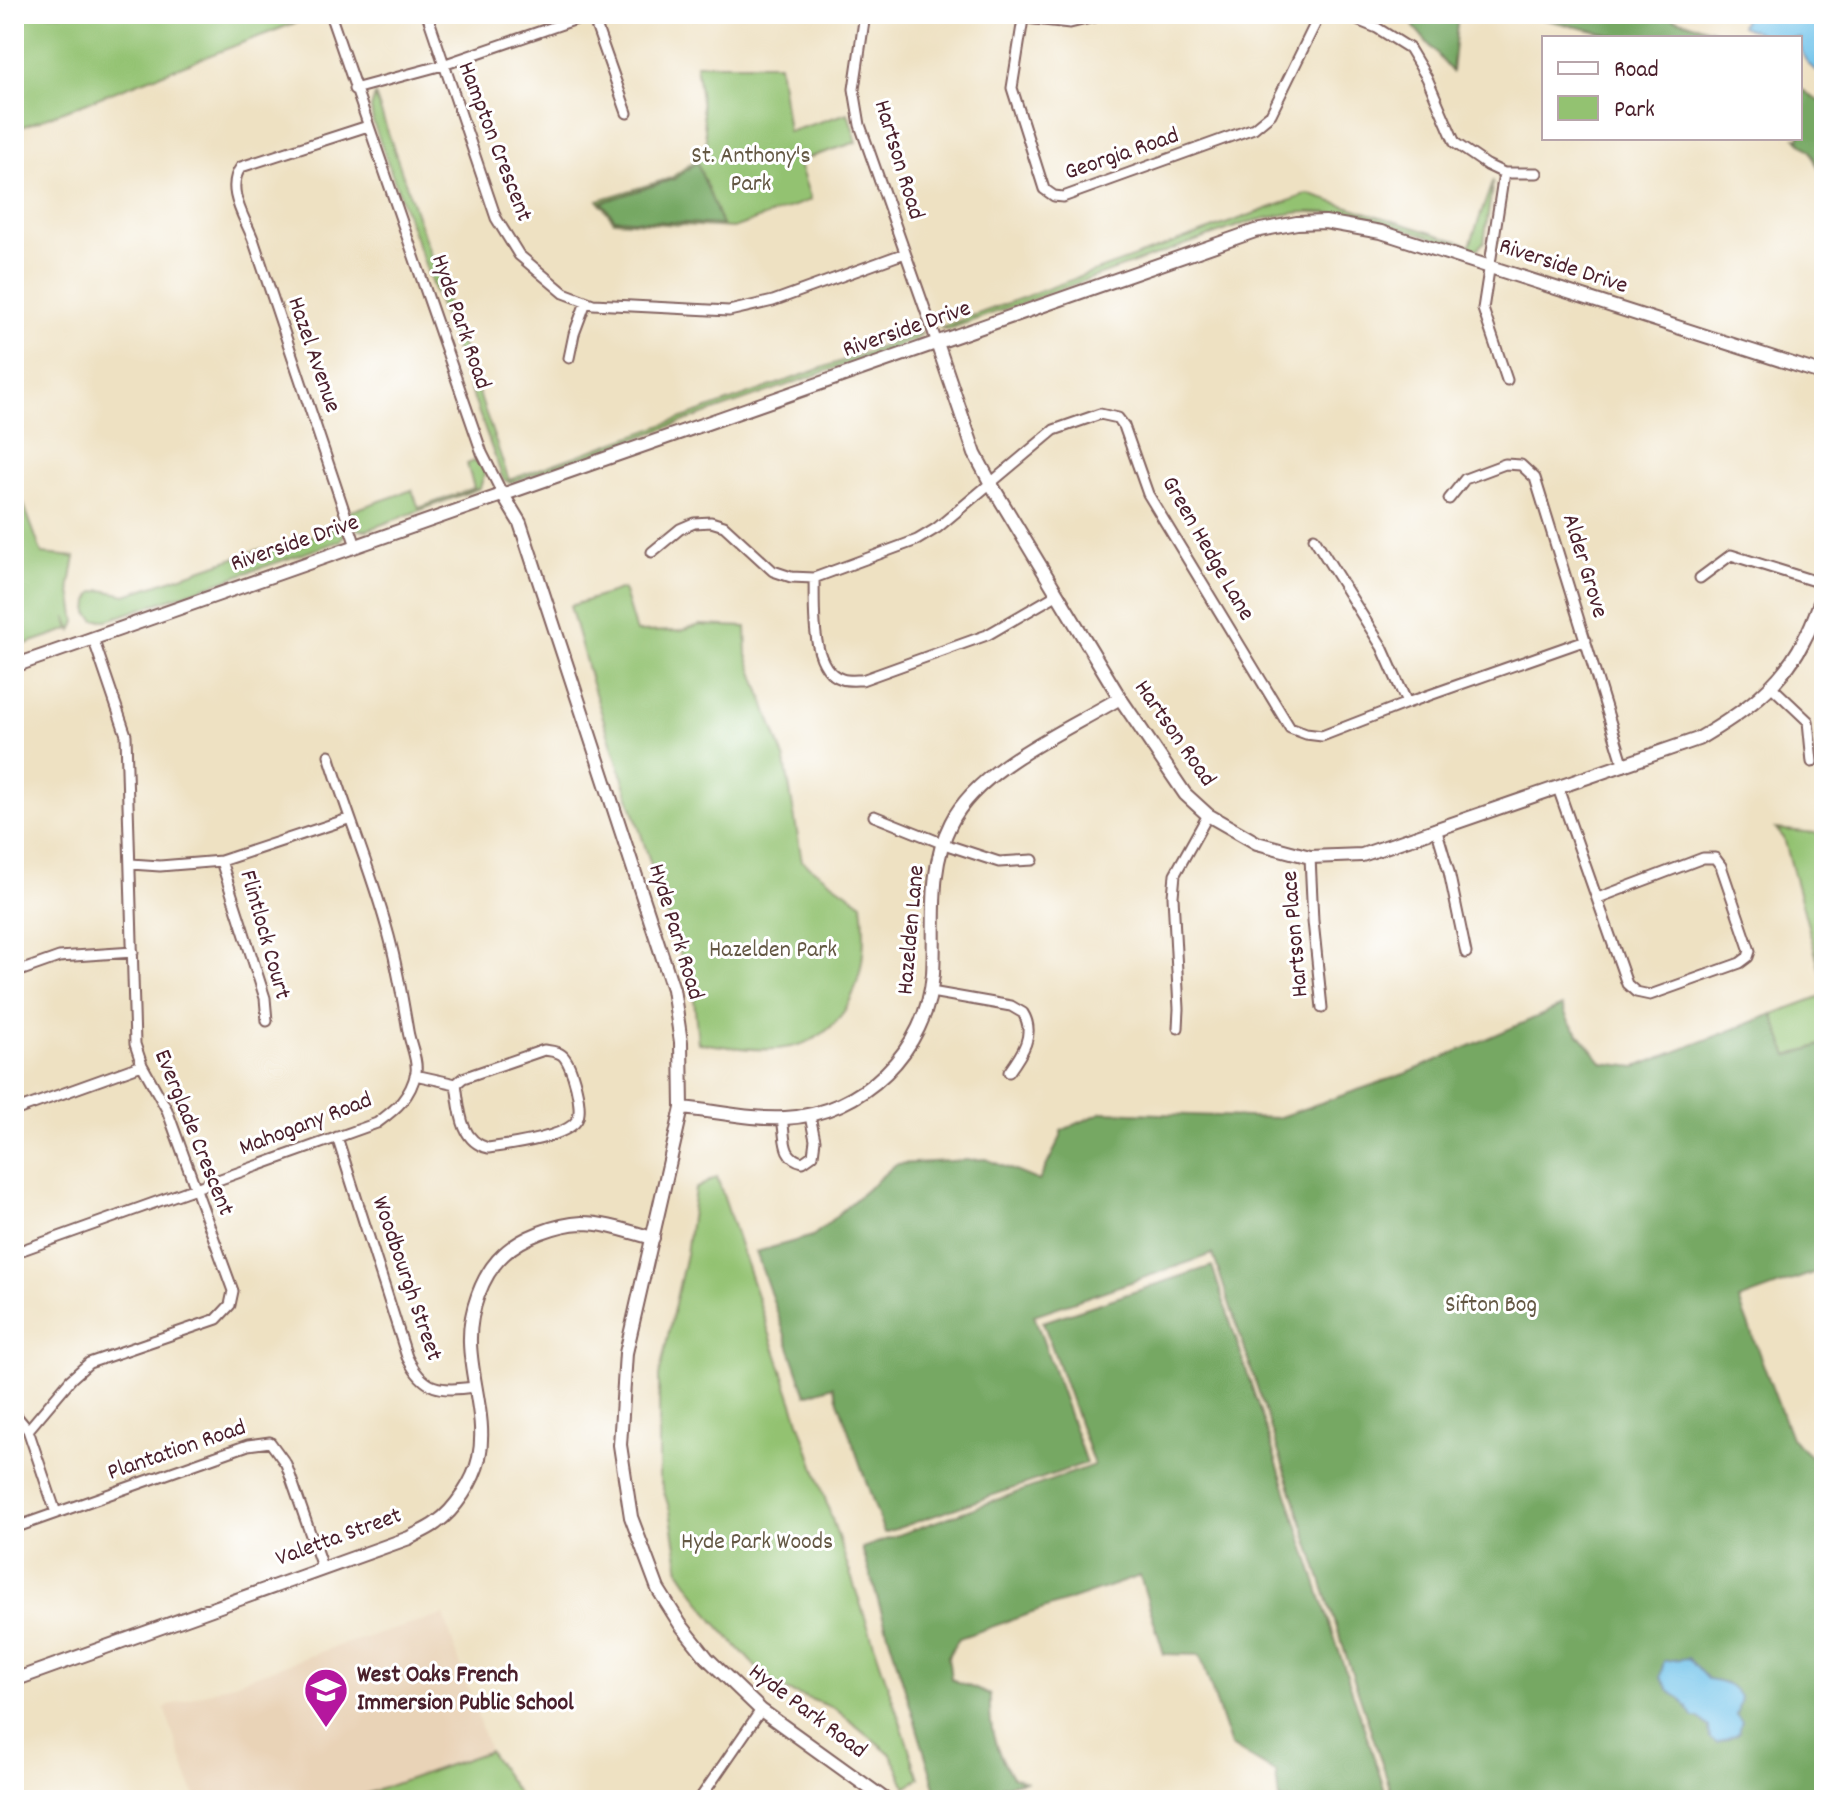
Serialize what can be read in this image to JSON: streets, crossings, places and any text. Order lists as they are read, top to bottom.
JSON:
{
  "streets": {
    "main road": [
      "Hartson Road",
      "Riverside Drive",
      "Hyde Park Road",
      "Hazelden Lane",
      "Valetta Street"
    ],
    "street": [
      "Hampton Crescent",
      "Georgia Road",
      "Hazel Avenue",
      "Green Hedge Lane",
      "Alder Grove",
      "Hartson Place",
      "Flintlock Court",
      "Mahogany Road",
      "Everglade Crescent",
      "Woodbourgh Street",
      "Plantation Road"
    ]
  },
  "crossings": [
    ["Hampton Crescent", "Hartson Road"],
    ["Hartson Road", "Riverside Drive"],
    ["Hartson Road", "Green Hedge Lane"],
    ["Hartson Road", "Alder Grove"],
    ["Hartson Road", "Hazelden Lane"],
    ["Hartson Road", "Hartson Place"],
    ["Riverside Drive", "Hyde Park Road"],
    ["Riverside Drive", "Hazel Avenue"],
    ["Riverside Drive", "Everglade Crescent"],
    ["Hyde Park Road", "Hazel Avenue"],
    ["Hyde Park Road", "Hazelden Lane"],
    ["Hyde Park Road", "Valetta Street"],
    ["Green Hedge Lane", "Alder Grove"],
    ["Mahogany Road", "Everglade Crescent"],
    ["Mahogany Road", "Woodbourgh Street"],
    ["Woodbourgh Street", "Valetta Street"],
    ["Plantation Road", "Valetta Street"]
  ],
  "parks": [
    "St. Anthony's Park",
    "Hazelden Park",
    "Sifton Bog",
    "Hyde Park Woods"
  ],
  "places": {
    "school or university": ["West Oaks French Immersion Public School"]
  },
  "legend": ["Road", "Park"]
}
